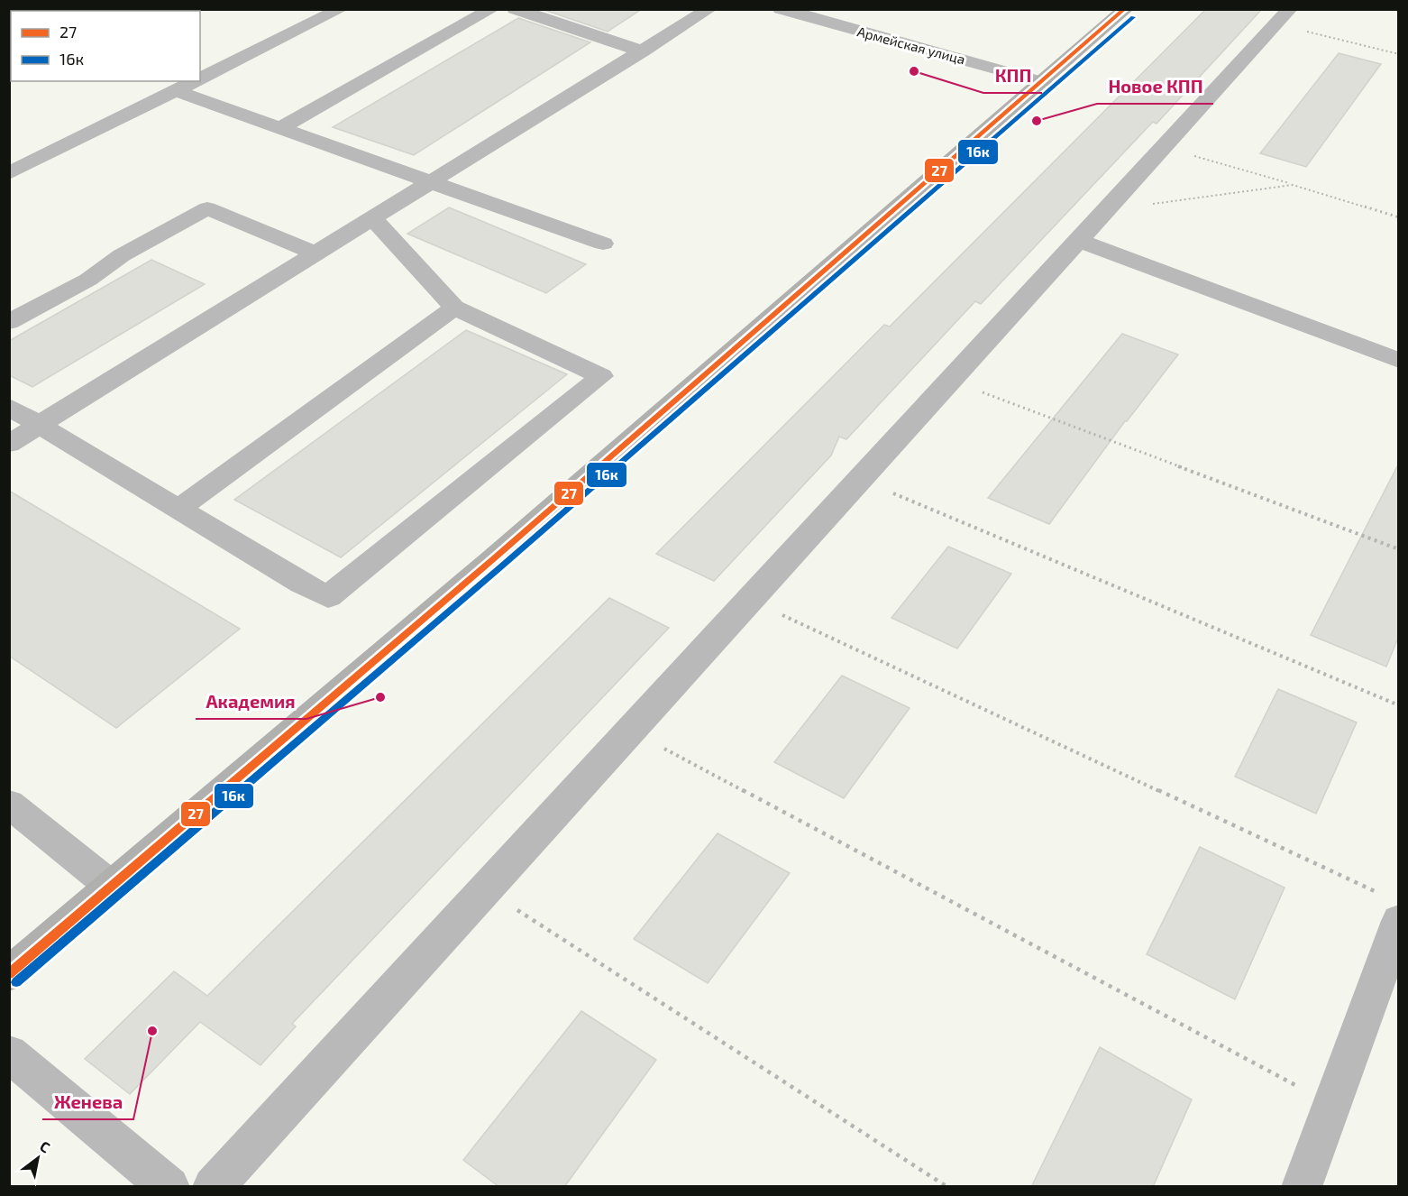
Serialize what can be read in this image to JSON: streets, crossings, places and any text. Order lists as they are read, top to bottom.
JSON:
{
  "streets": {
    "street": ["Армейская улица"]
  },
  "places": [
    "КПП",
    "Новое КПП",
    "Академия",
    "Женева"
  ],
  "lines": ["transit line 27", "transit line 16к"],
  "legend": ["27", "16к"],
  "north": "top right"
}
